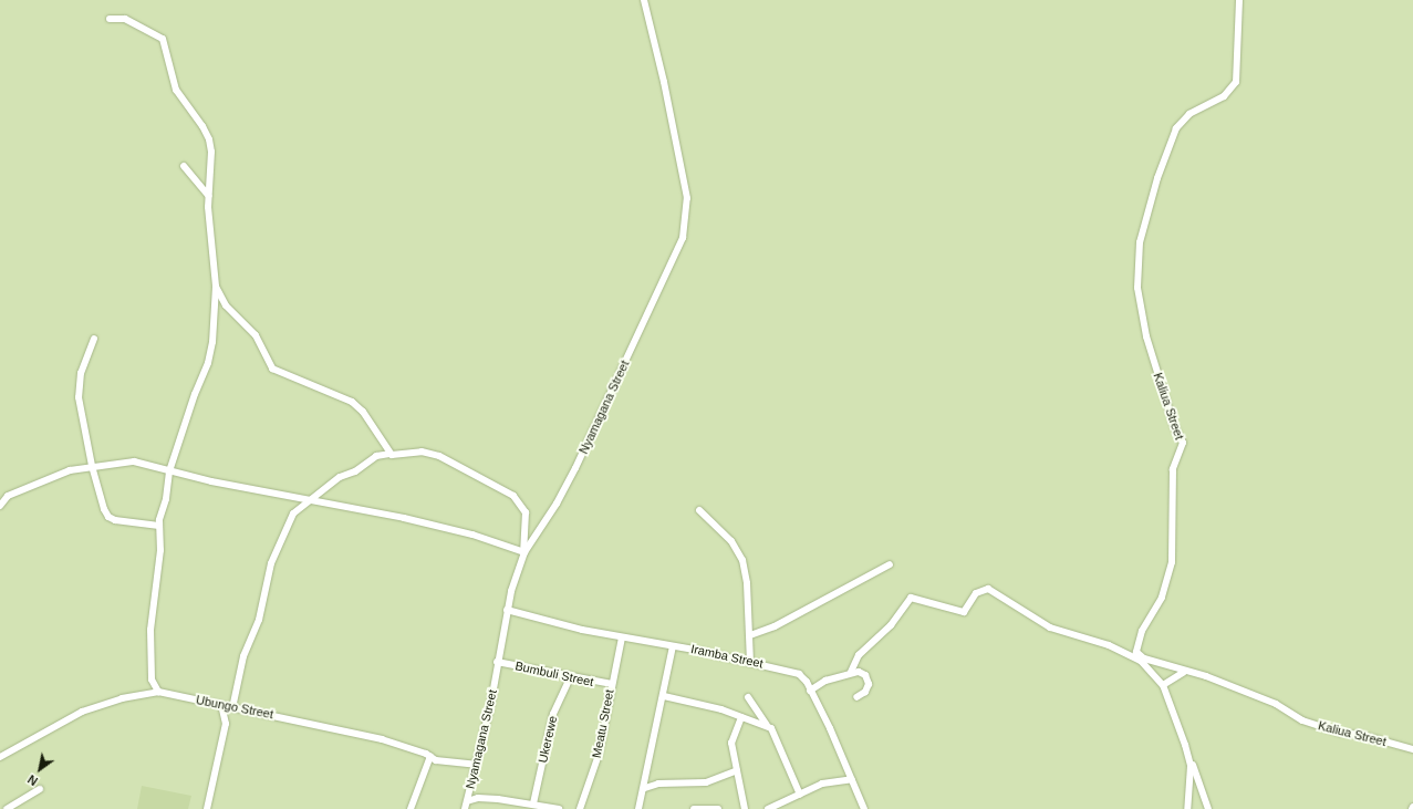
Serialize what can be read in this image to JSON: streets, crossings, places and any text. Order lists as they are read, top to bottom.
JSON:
{
  "streets": {
    "street": [
      "Kaliua Street",
      "Nyamagana Street",
      "Iramba Street",
      "Bumbuli Street",
      "Ubungo Street",
      "Meatu Street",
      "Ukerewe"
    ]
  },
  "crossings": [
    ["Nyamagana Street", "Iramba Street"],
    ["Nyamagana Street", "Bumbuli Street"],
    ["Nyamagana Street", "Ubungo Street"],
    ["Iramba Street", "Meatu Street"],
    ["Bumbuli Street", "Meatu Street"],
    ["Bumbuli Street", "Ukerewe"]
  ],
  "north": "bottom left"
}
